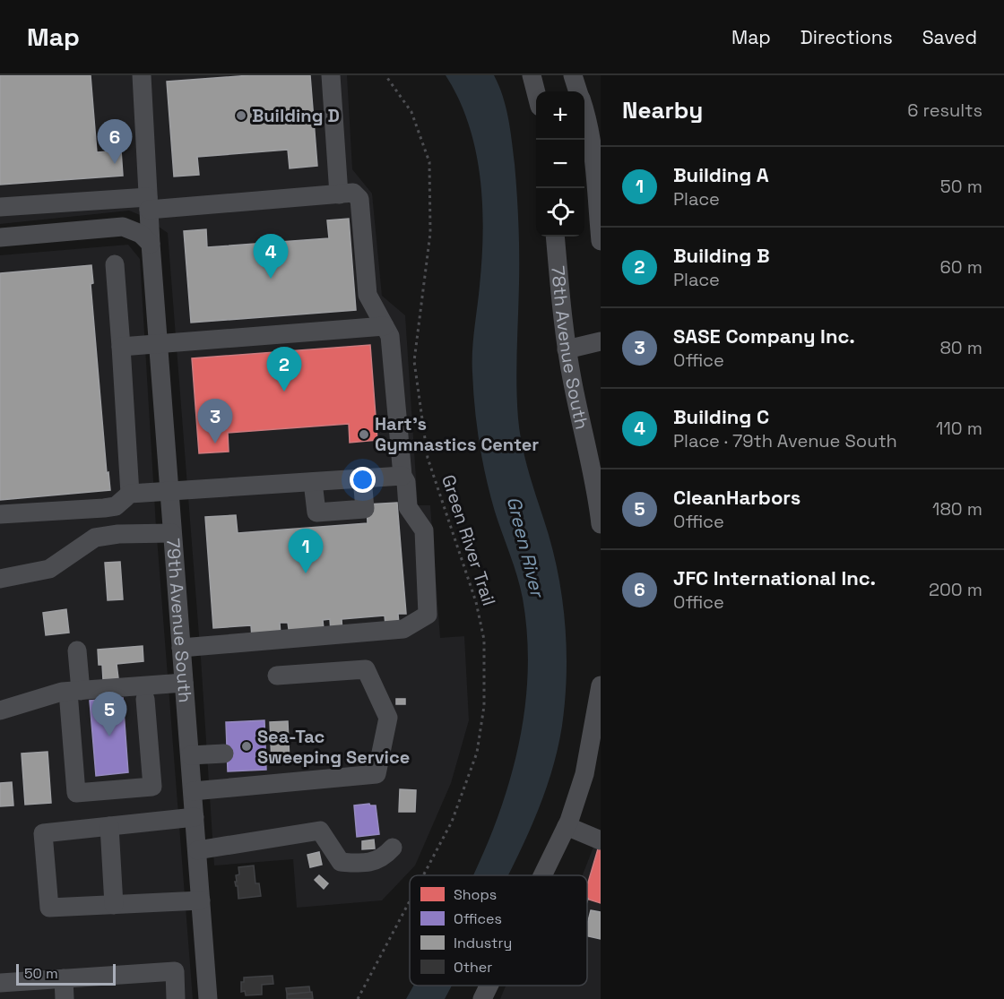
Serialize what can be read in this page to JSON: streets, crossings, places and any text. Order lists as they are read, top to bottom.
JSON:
{
  "streets": {
    "street": ["78th Avenue South", "79th Avenue South"],
    "path": ["Green River Trail"]
  },
  "water": ["Green River"],
  "places": ["Building D", "Hart's Gymnastics Center", "Sea-Tac Sweeping Service"],
  "legend": [
    "Shops",
    "Offices",
    "Industry",
    "Other"
  ],
  "scale_bar": "50 m",
  "page": {
    "header": "Map",
    "nav": ["Map", "Directions", "Saved"],
    "heading": ["Nearby", "6 results"],
    "map_buttons": ["+", "−"],
    "pins": [
      "6",
      "4",
      "2",
      "3",
      "1",
      "5"
    ],
    "list": [
      {
        "mark": "1",
        "name": "Building A",
        "note": "Place",
        "value": "50 m"
      },
      {
        "mark": "2",
        "name": "Building B",
        "note": "Place",
        "value": "60 m"
      },
      {
        "mark": "3",
        "name": "SASE Company Inc.",
        "note": "Office",
        "value": "80 m"
      },
      {
        "mark": "4",
        "name": "Building C",
        "note": "Place · 79th Avenue South",
        "value": "110 m"
      },
      {
        "mark": "5",
        "name": "CleanHarbors",
        "note": "Office",
        "value": "180 m"
      },
      {
        "mark": "6",
        "name": "JFC International Inc.",
        "note": "Office",
        "value": "200 m"
      }
    ],
    "scale": "50 m"
  }
}
